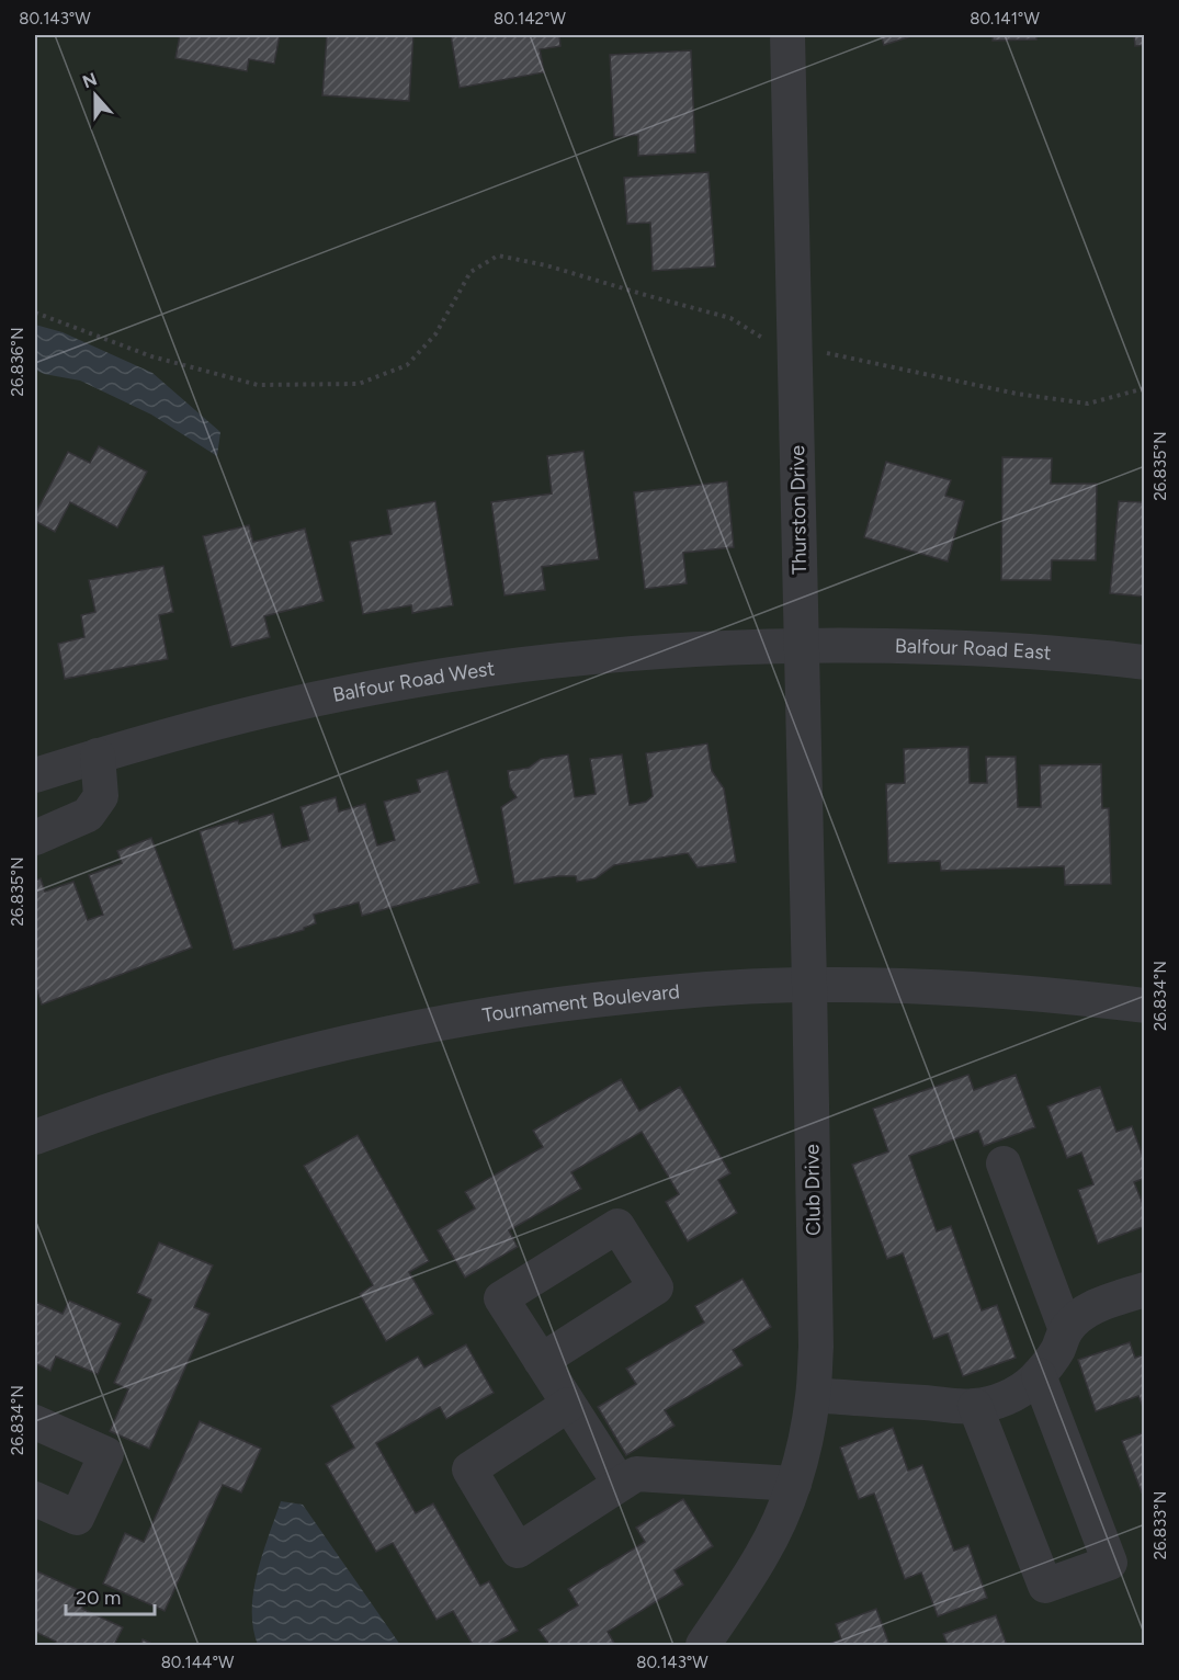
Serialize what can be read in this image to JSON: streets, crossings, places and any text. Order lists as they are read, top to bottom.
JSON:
{
  "streets": {
    "street": [
      "Thurston Drive",
      "Balfour Road East",
      "Balfour Road West",
      "Tournament Boulevard",
      "Club Drive"
    ]
  },
  "crossings": [
    ["Thurston Drive", "Balfour Road East"],
    ["Thurston Drive", "Balfour Road West"],
    ["Thurston Drive", "Tournament Boulevard"],
    ["Thurston Drive", "Club Drive"],
    ["Balfour Road East", "Balfour Road West"],
    ["Tournament Boulevard", "Club Drive"]
  ],
  "scale_bar": "20 m",
  "north": "top",
  "coordinates": [
    "80.143°W",
    "80.142°W",
    "80.141°W",
    "26.836°N",
    "26.835°N",
    "26.834°N",
    "26.833°N",
    "80.144°W"
  ]
}
